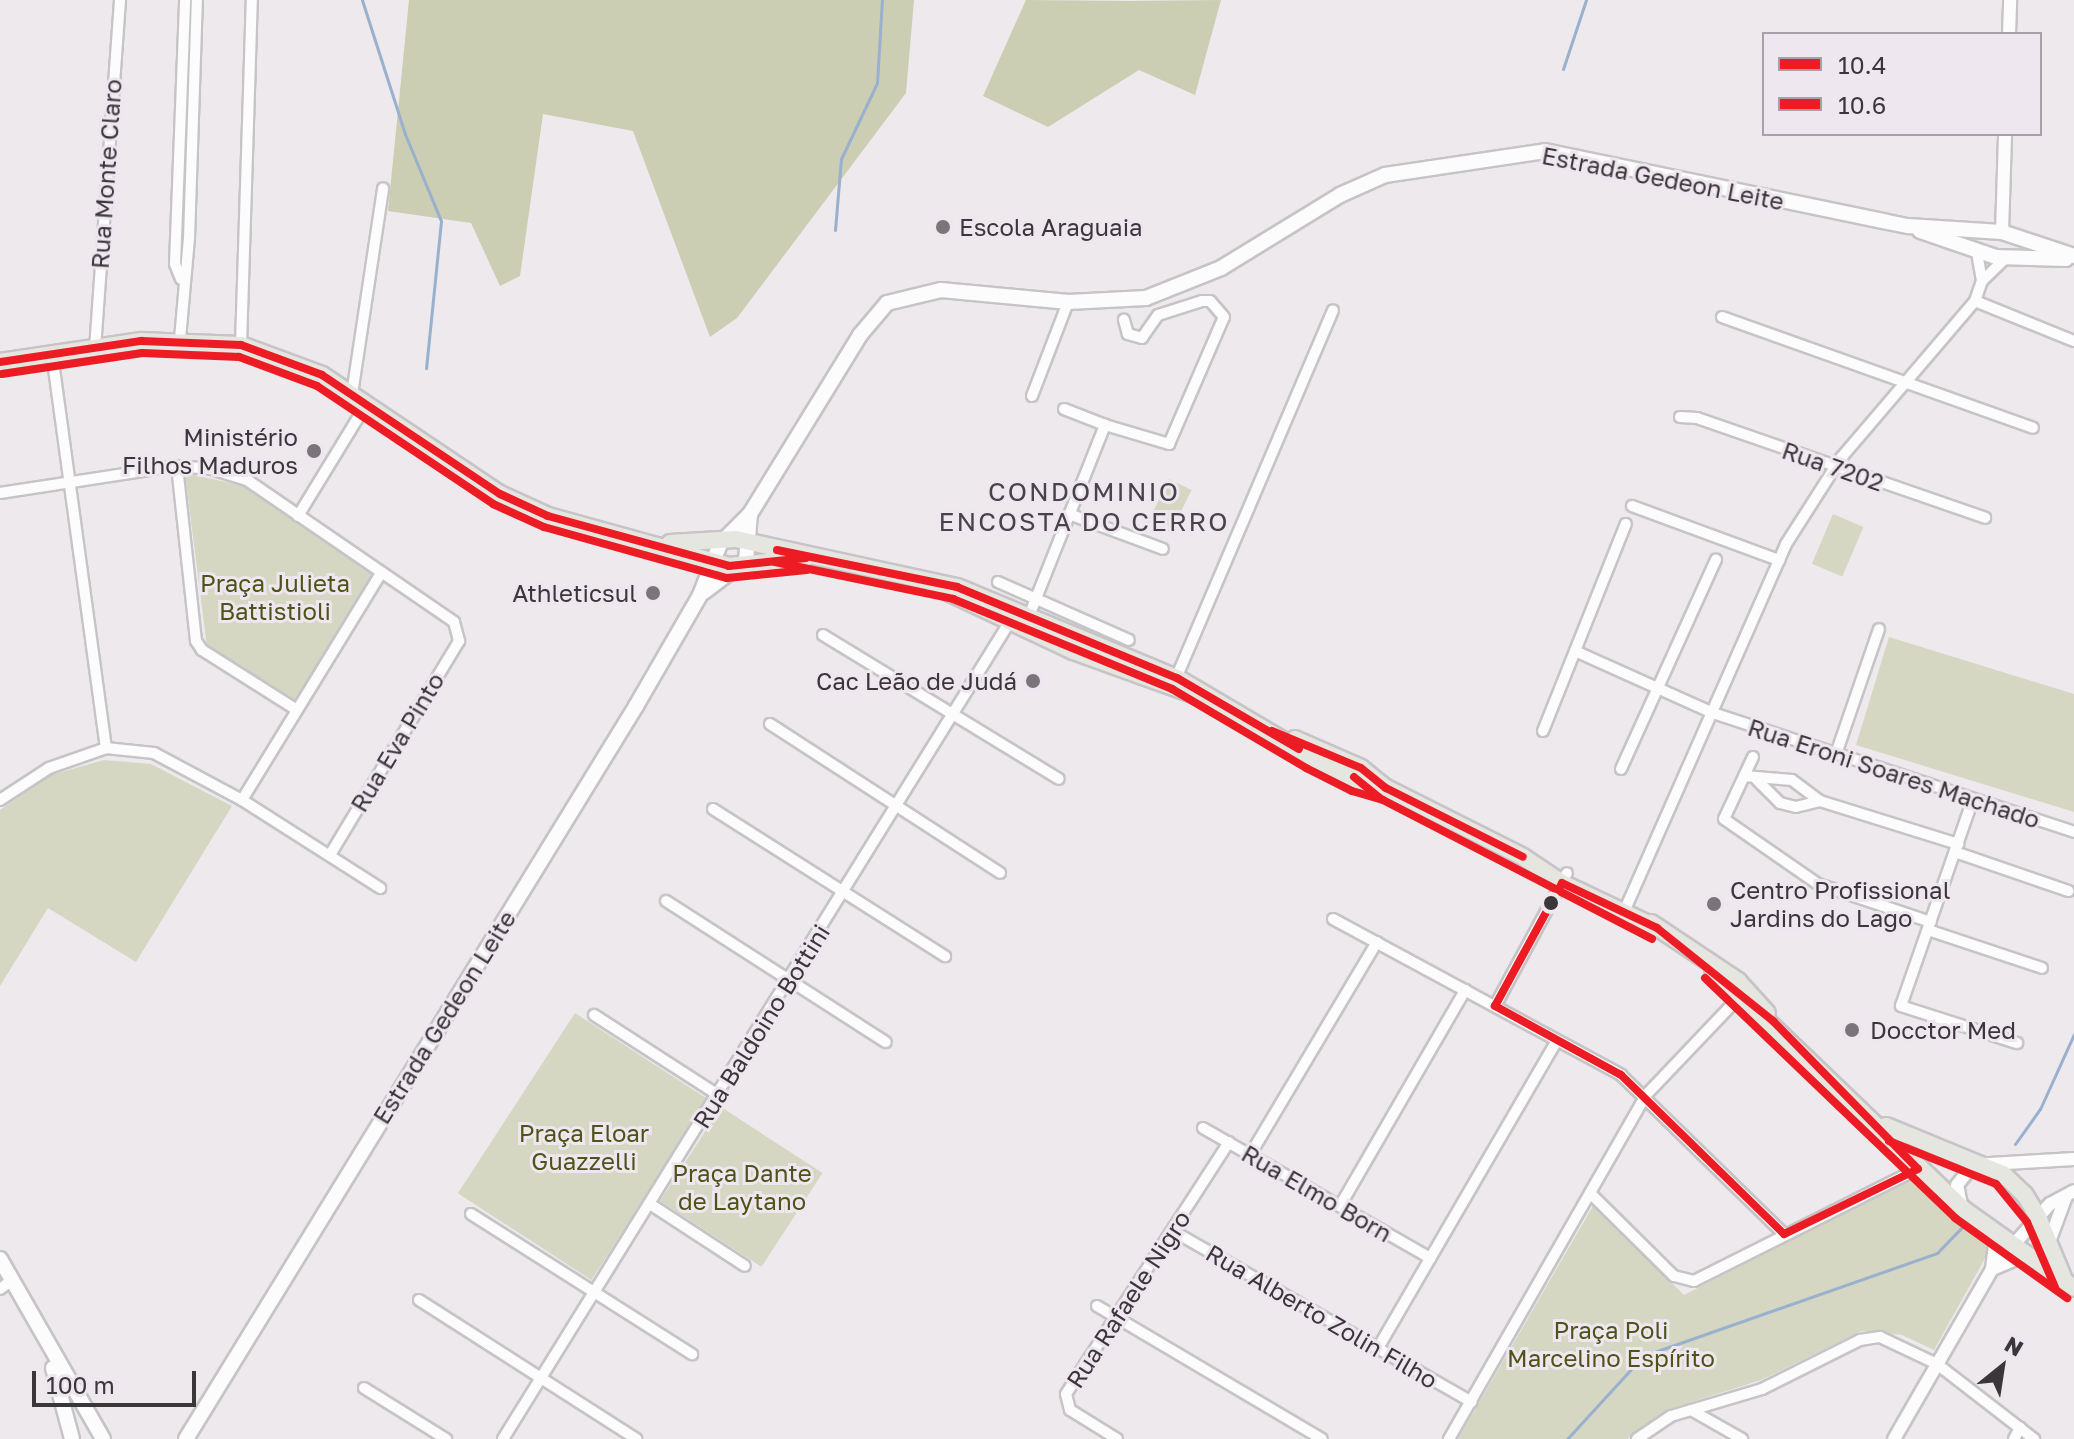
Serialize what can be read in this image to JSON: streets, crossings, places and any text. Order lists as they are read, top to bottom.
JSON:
{
  "streets": {
    "main road": ["Estrada Gedeon Leite"],
    "street": [
      "Rua Monte Claro",
      "Rua 7202",
      "Rua Eva Pinto",
      "Rua Eroni Soares Machado",
      "Rua Baldoino Bottini",
      "Rua Elmo Born",
      "Rua Rafaele Nigro",
      "Rua Alberto Zolin Filho"
    ]
  },
  "crossings": [
    ["Rua Elmo Born", "Rua Rafaele Nigro"],
    ["Rua Rafaele Nigro", "Rua Alberto Zolin Filho"]
  ],
  "districts": ["CONDOMINIO ENCOSTA DO CERRO"],
  "parks": [
    "Praça Julieta Battistioli",
    "Praça Eloar Guazzelli",
    "Praça Dante de Laytano",
    "Praça Poli Marcelino Espírito"
  ],
  "places": [
    "Escola Araguaia",
    "Ministério Filhos Maduros",
    "Athleticsul",
    "Cac Leão de Judá",
    "Centro Profissional Jardins do Lago",
    "Docctor Med"
  ],
  "lines": ["transit line 10.4", "transit line 10.6"],
  "legend": ["10.4", "10.6"],
  "scale_bar": "100 m",
  "north": "top right"
}
